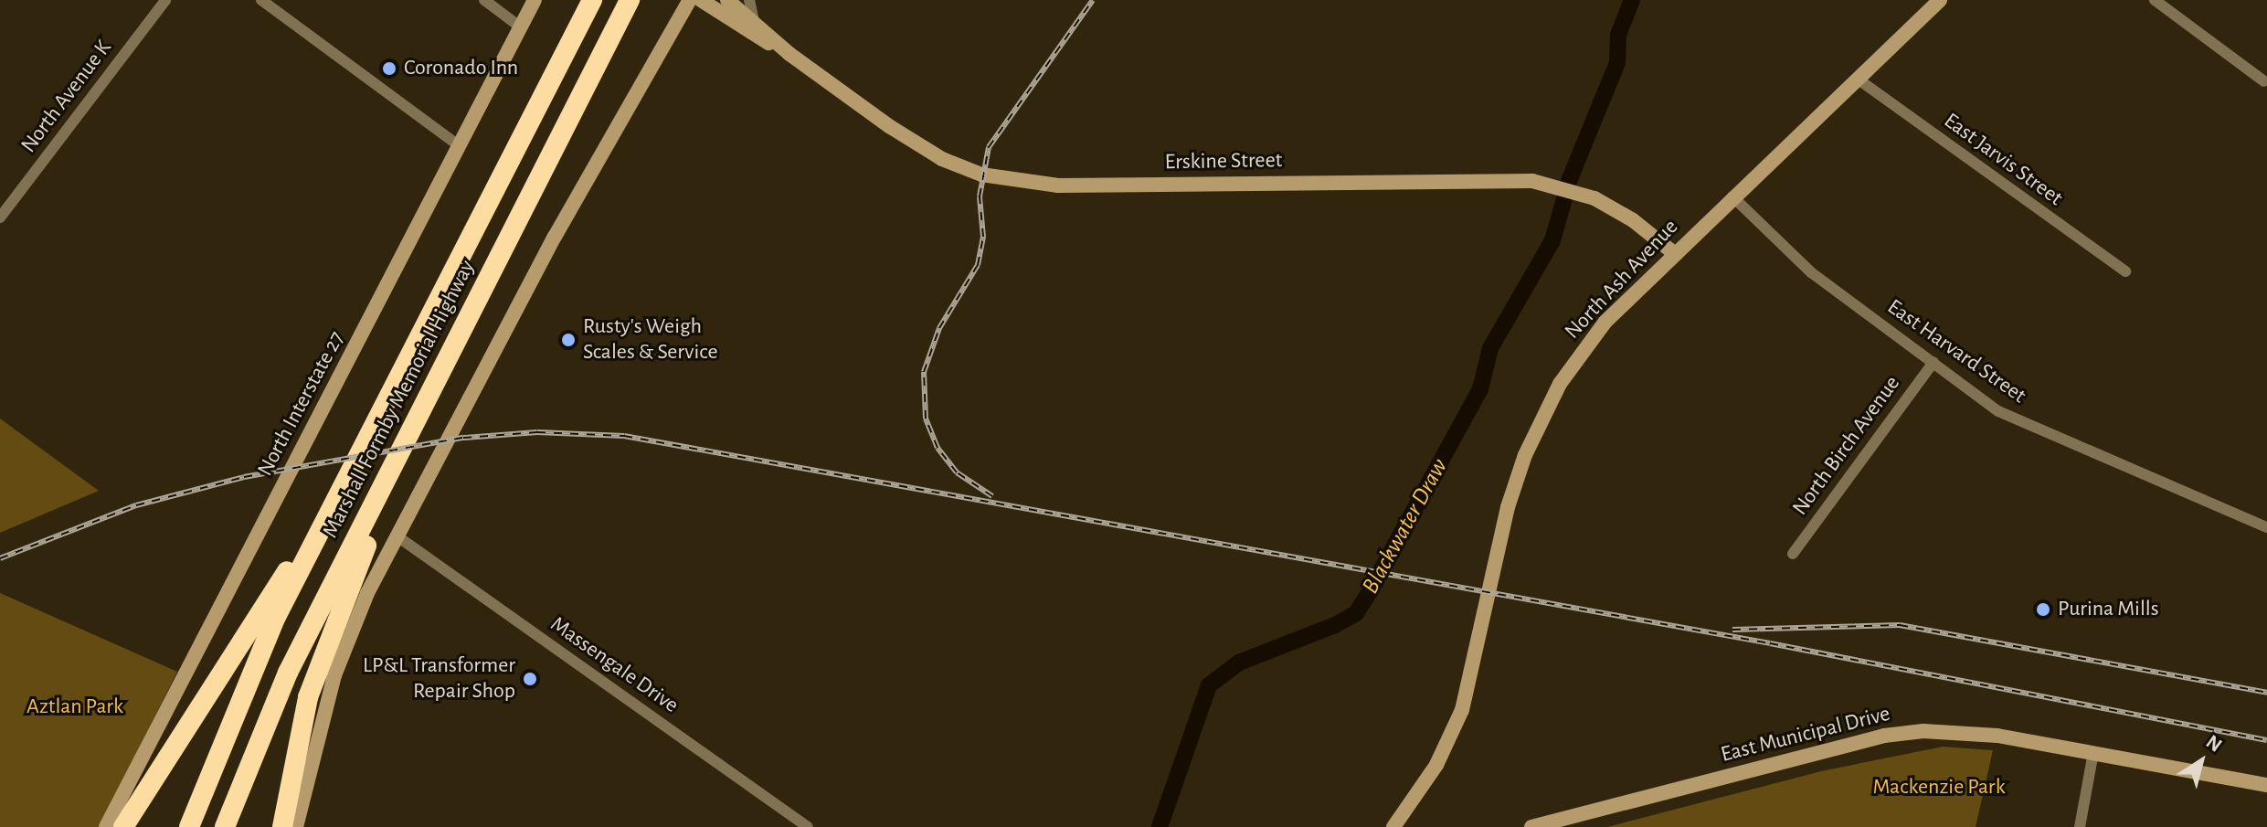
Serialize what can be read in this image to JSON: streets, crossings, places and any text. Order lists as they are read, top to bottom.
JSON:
{
  "streets": {
    "highway": ["Marshall Formby Memorial Highway"],
    "street": [
      "North Avenue K",
      "East Jarvis Street",
      "Erskine Street",
      "North Ash Avenue",
      "East Harvard Street",
      "North Interstate 27",
      "North Birch Avenue",
      "Massengale Drive",
      "East Municipal Drive"
    ]
  },
  "crossings": [
    ["East Jarvis Street", "North Ash Avenue"],
    ["Erskine Street", "North Ash Avenue"],
    ["North Ash Avenue", "East Harvard Street"],
    ["East Harvard Street", "North Birch Avenue"]
  ],
  "water": ["Blackwater Draw"],
  "parks": ["Aztlan Park", "Mackenzie Park"],
  "places": [
    "Coronado Inn",
    "Rusty's Weigh Scales & Service",
    "Purina Mills",
    "LP&L Transformer Repair Shop"
  ],
  "north": "top right"
}
